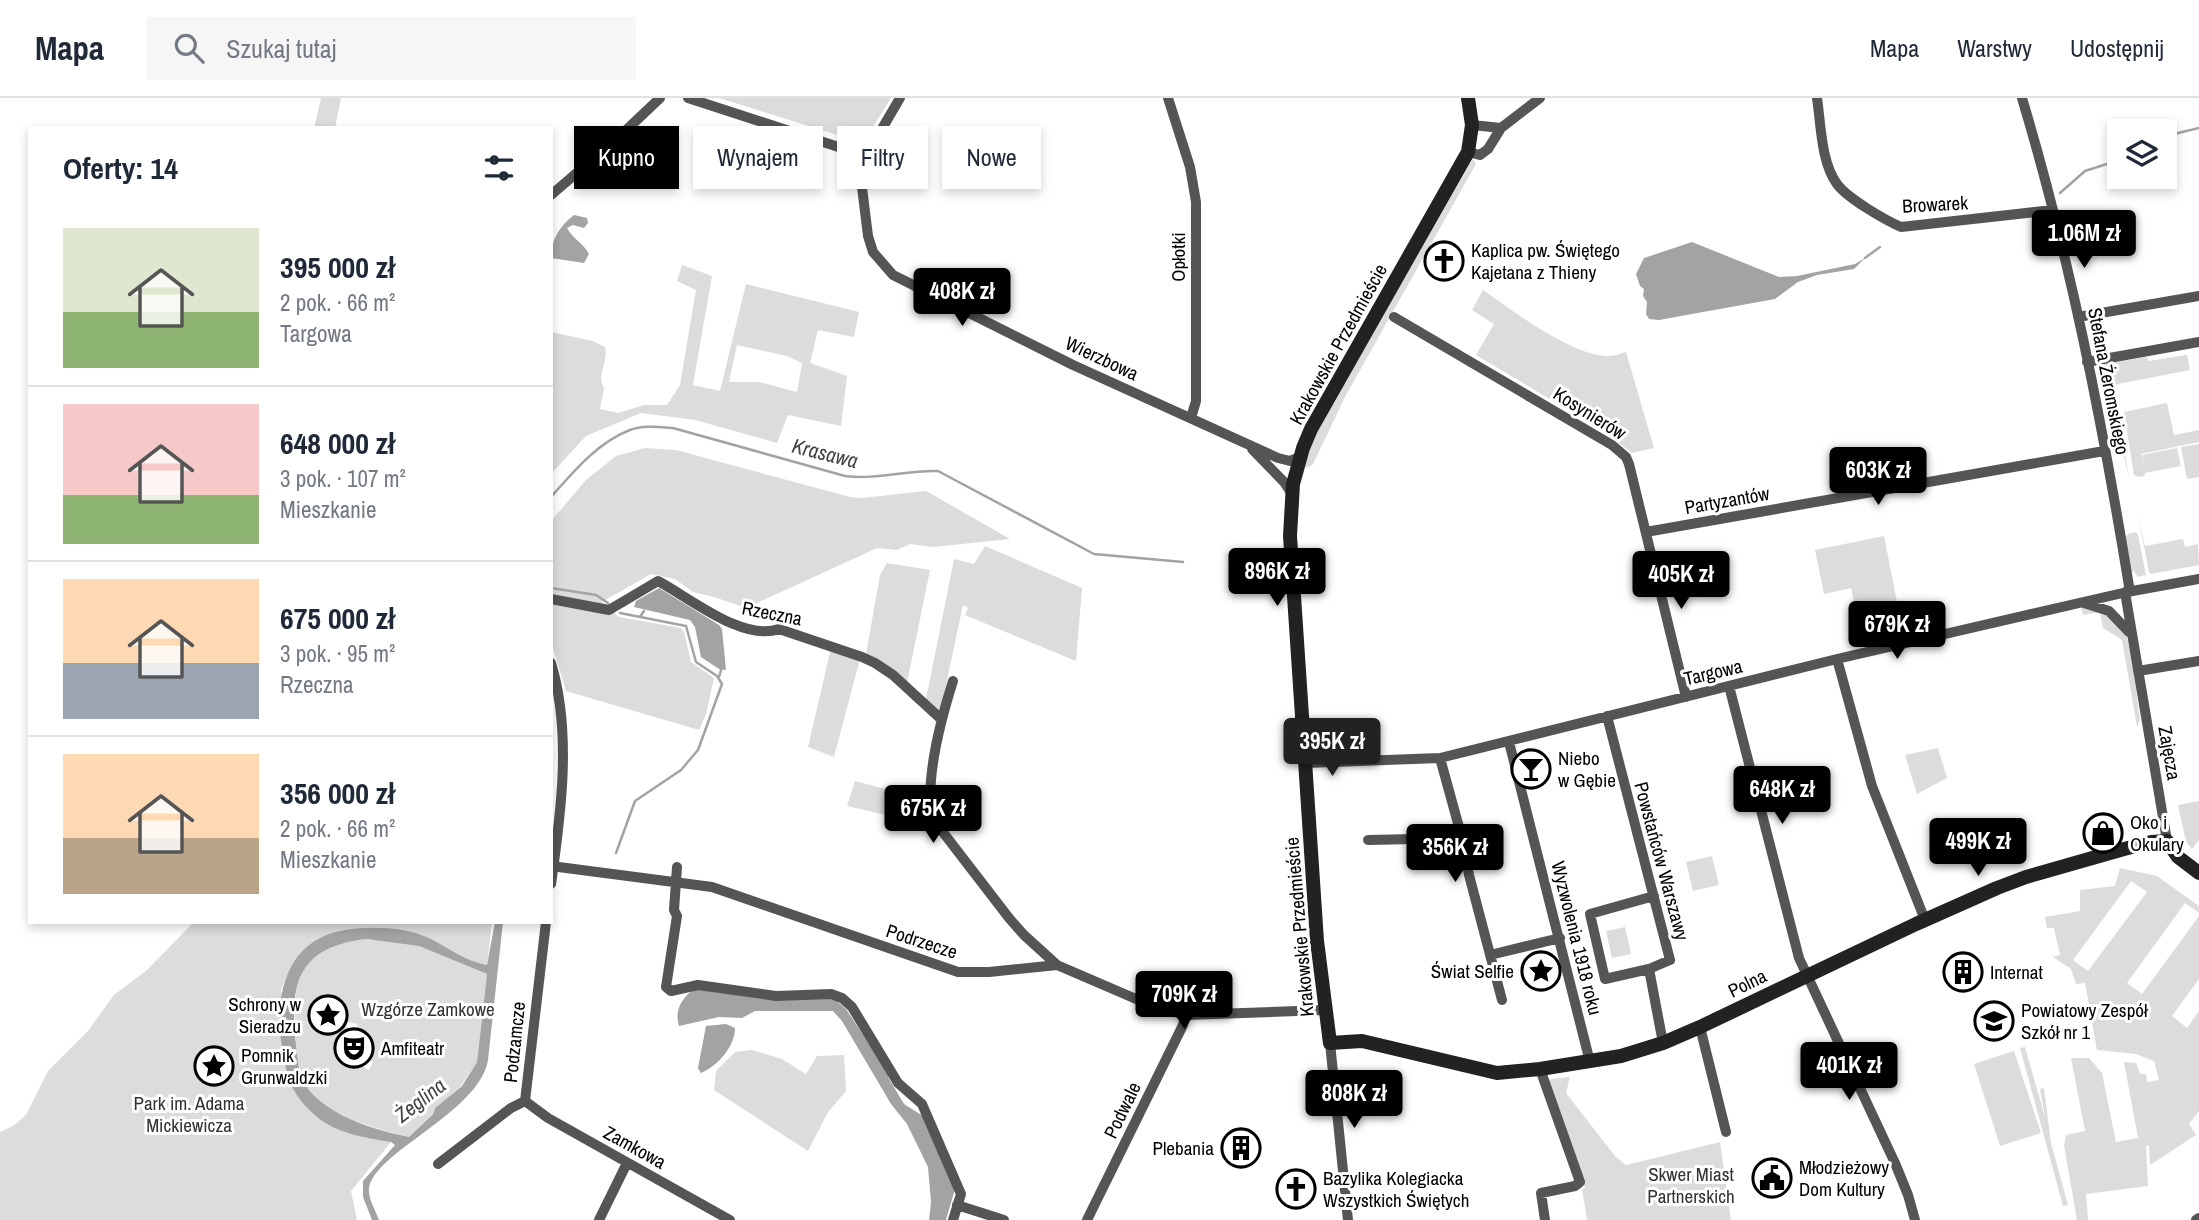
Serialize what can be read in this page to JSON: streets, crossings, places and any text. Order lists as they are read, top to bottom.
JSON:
{
  "streets": {
    "street": [
      "Browarek",
      "Opłotki",
      "Krakowskie Przedmieście",
      "Wierzbowa",
      "Stefana Żeromskiego",
      "Kosynierów",
      "Partyzantów",
      "Rzeczna",
      "Targowa",
      "Zajęcza",
      "Powstańców Warszawy",
      "Wyzwolenia 1918 roku",
      "Podrzecze",
      "Polna",
      "Podzamcze",
      "Podwale",
      "Zamkowa"
    ]
  },
  "crossings": [
    ["Browarek", "Stefana Żeromskiego"],
    ["Opłotki", "Wierzbowa"],
    ["Krakowskie Przedmieście", "Wierzbowa"],
    ["Krakowskie Przedmieście", "Targowa"],
    ["Krakowskie Przedmieście", "Podrzecze"],
    ["Krakowskie Przedmieście", "Polna"],
    ["Stefana Żeromskiego", "Partyzantów"],
    ["Stefana Żeromskiego", "Targowa"],
    ["Stefana Żeromskiego", "Zajęcza"],
    ["Kosynierów", "Partyzantów"],
    ["Kosynierów", "Targowa"],
    ["Targowa", "Zajęcza"],
    ["Targowa", "Powstańców Warszawy"],
    ["Targowa", "Wyzwolenia 1918 roku"],
    ["Zajęcza", "Polna"],
    ["Wyzwolenia 1918 roku", "Polna"],
    ["Podrzecze", "Podwale"],
    ["Podzamcze", "Zamkowa"]
  ],
  "water": ["Krasawa", "Żeglina"],
  "parks": ["Wzgórze Zamkowe", "Park im. Adama Mickiewicza", "Skwer Miast Partnerskich"],
  "places": {
    "church": ["Kaplica pw. Świętego Kajetana z Thieny", "Bazylika Kolegiacka Wszystkich Świętych"],
    "bar": ["Niebo w Gębie"],
    "shop": ["Oko i Okulary"],
    "place": ["Świat Selfie", "Schrony w Sieradzu", "Pomnik Grunwaldzki"],
    "building": ["Internat", "Plebania"],
    "school or university": ["Powiatowy Zespół Szkół nr 1"],
    "theatre": ["Amfiteatr"],
    "public building": ["Młodzieżowy Dom Kultury"]
  },
  "page": {
    "header": "Mapa",
    "search": "Szukaj tutaj",
    "nav": ["Mapa", "Warstwy", "Udostępnij"],
    "chip": [
      "Kupno",
      "Wynajem",
      "Filtry",
      "Nowe"
    ],
    "heading": "Oferty: 14",
    "price": [
      "1.06M zł",
      "408K zł",
      "603K zł",
      "896K zł",
      "405K zł",
      "679K zł",
      "395K zł",
      "648K zł",
      "675K zł",
      "499K zł",
      "356K zł",
      "709K zł",
      "401K zł",
      "808K zł"
    ],
    "list": [
      {
        "name": "395 000 zł",
        "note": "2 pok. · 66 m² · Targowa"
      },
      {
        "name": "648 000 zł",
        "note": "3 pok. · 107 m² · Mieszkanie"
      },
      {
        "name": "675 000 zł",
        "note": "3 pok. · 95 m² · Rzeczna"
      },
      {
        "name": "356 000 zł",
        "note": "2 pok. · 66 m² · Mieszkanie"
      }
    ]
  }
}
